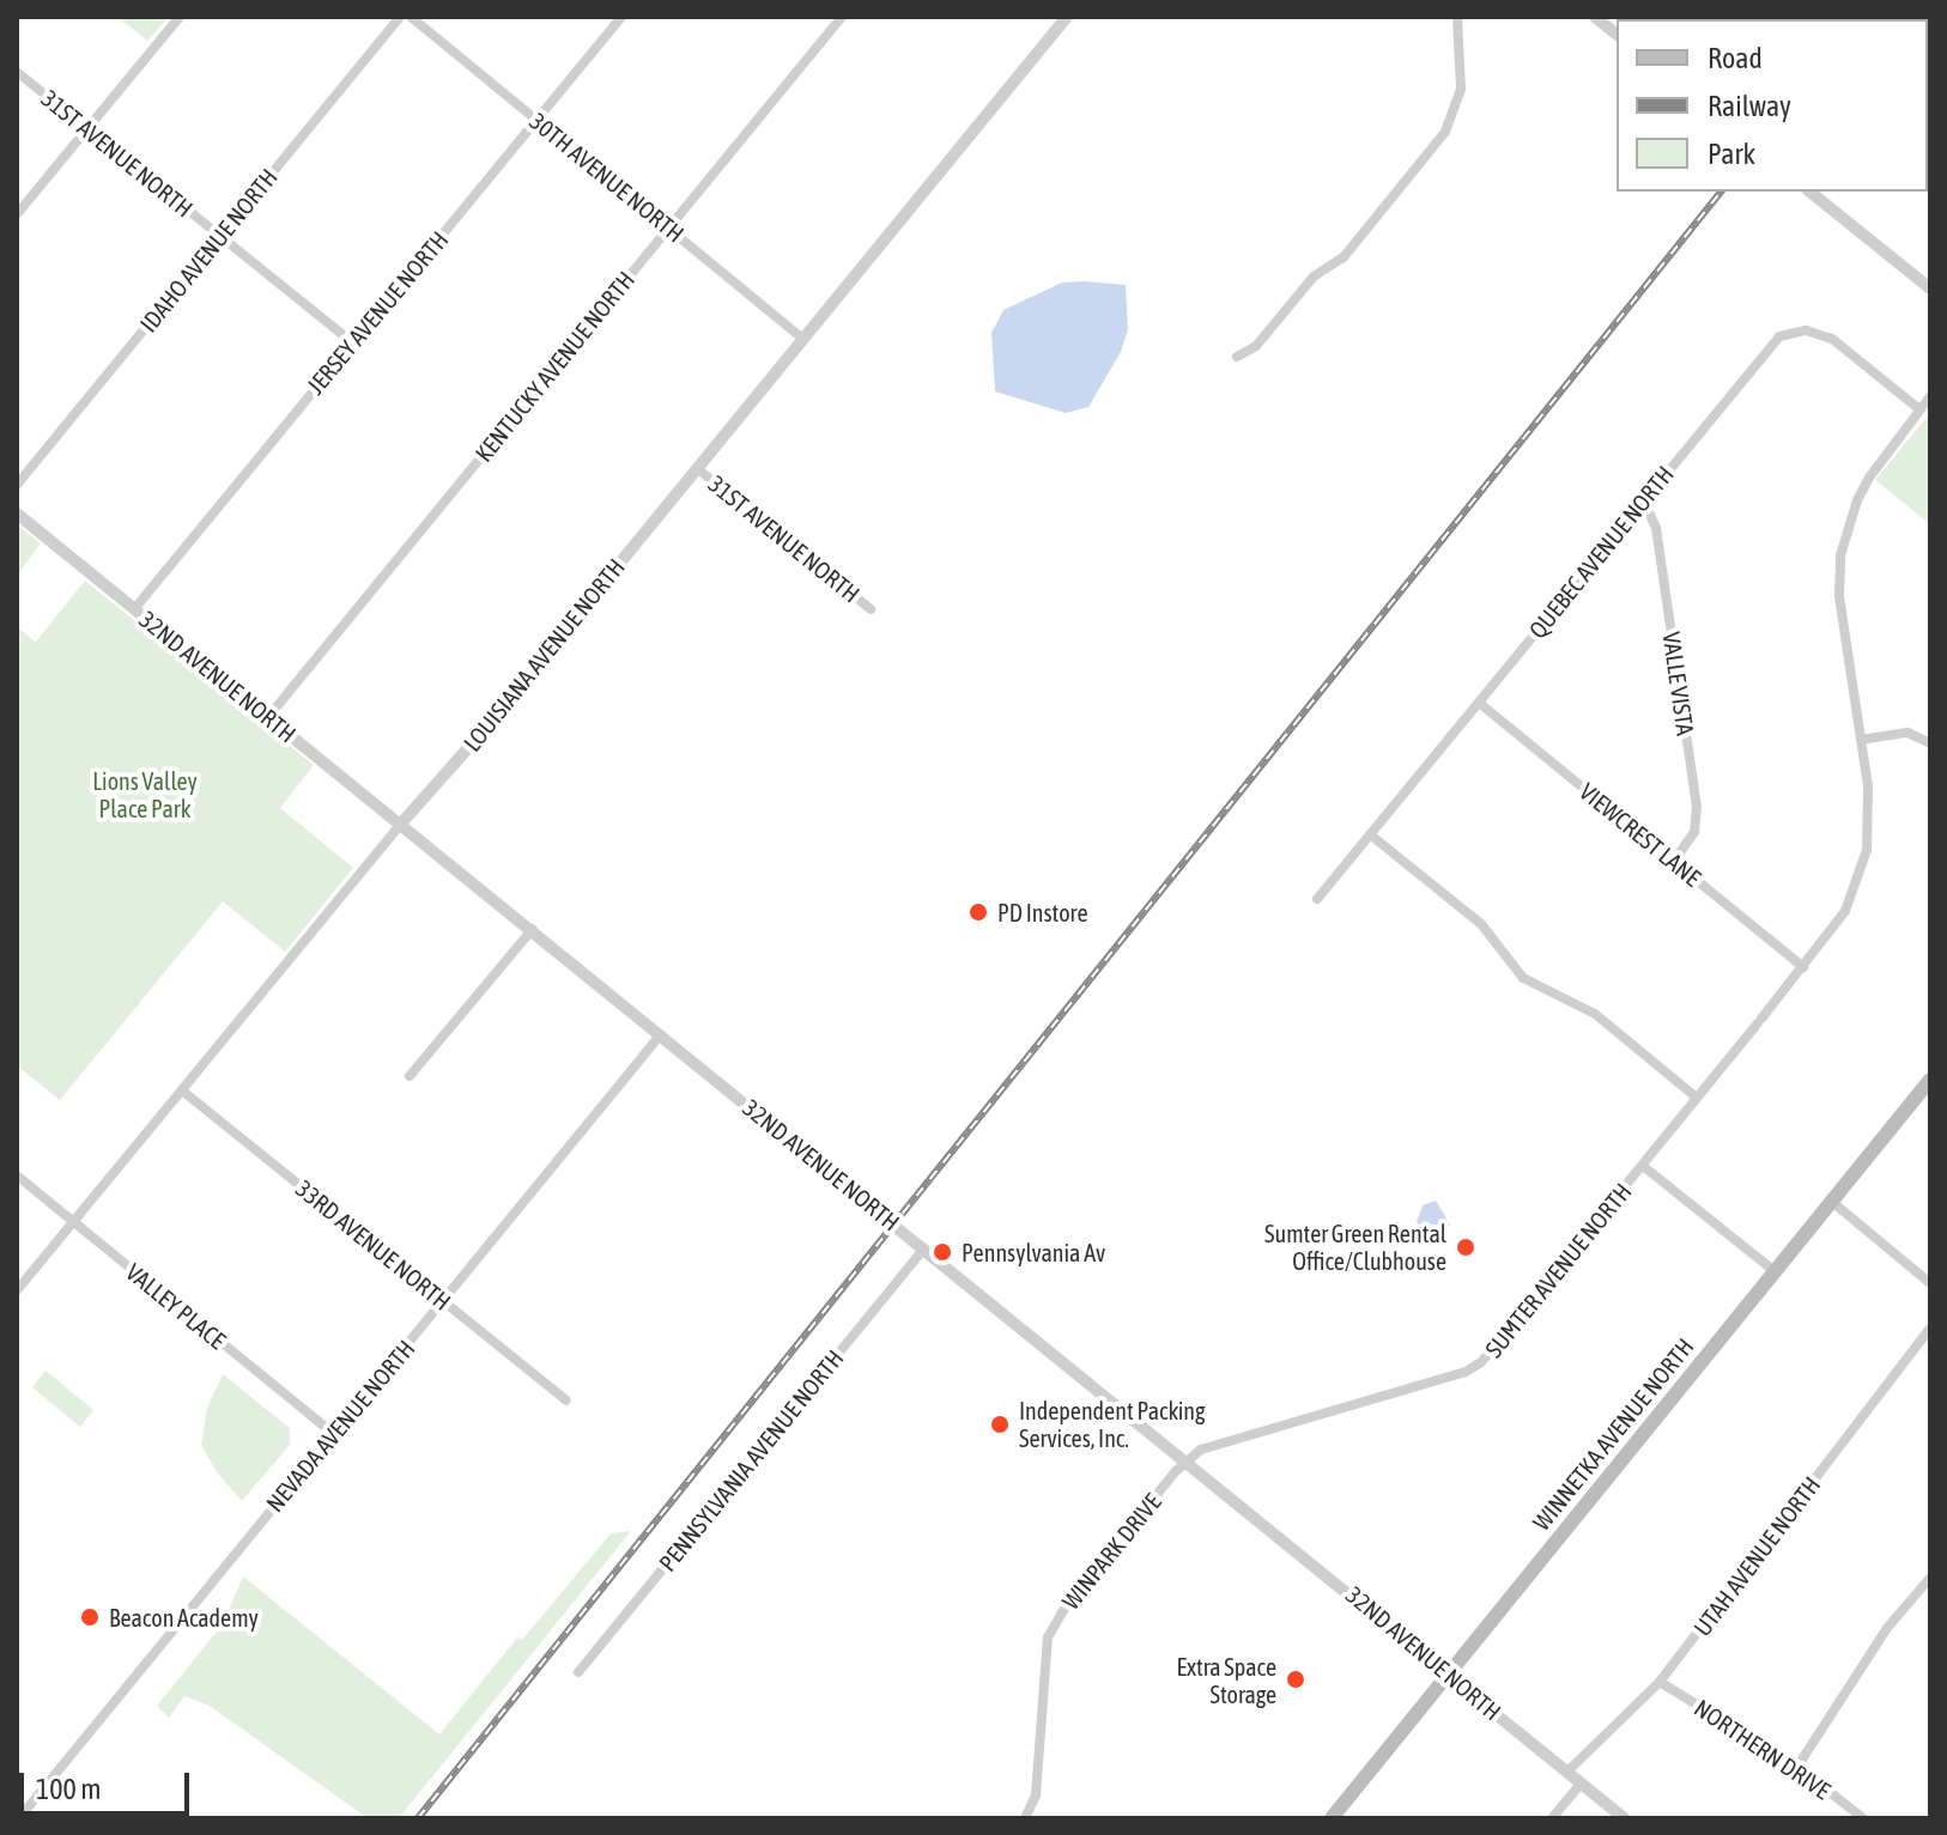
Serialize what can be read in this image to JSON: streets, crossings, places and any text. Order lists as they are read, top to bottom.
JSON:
{
  "streets": {
    "main road": ["WINNETKA AVENUE NORTH"],
    "street": [
      "31ST AVENUE NORTH",
      "30TH AVENUE NORTH",
      "IDAHO AVENUE NORTH",
      "JERSEY AVENUE NORTH",
      "KENTUCKY AVENUE NORTH",
      "QUEBEC AVENUE NORTH",
      "LOUISIANA AVENUE NORTH",
      "32ND AVENUE NORTH",
      "VALLE VISTA",
      "VIEWCREST LANE",
      "33RD AVENUE NORTH",
      "SUMTER AVENUE NORTH",
      "VALLEY PLACE",
      "NEVADA AVENUE NORTH",
      "PENNSYLVANIA AVENUE NORTH",
      "WINPARK DRIVE",
      "UTAH AVENUE NORTH",
      "NORTHERN DRIVE"
    ]
  },
  "crossings": [
    ["31ST AVENUE NORTH", "IDAHO AVENUE NORTH"],
    ["31ST AVENUE NORTH", "JERSEY AVENUE NORTH"],
    ["31ST AVENUE NORTH", "LOUISIANA AVENUE NORTH"],
    ["30TH AVENUE NORTH", "JERSEY AVENUE NORTH"],
    ["30TH AVENUE NORTH", "KENTUCKY AVENUE NORTH"],
    ["30TH AVENUE NORTH", "LOUISIANA AVENUE NORTH"],
    ["JERSEY AVENUE NORTH", "32ND AVENUE NORTH"],
    ["KENTUCKY AVENUE NORTH", "32ND AVENUE NORTH"],
    ["QUEBEC AVENUE NORTH", "VALLE VISTA"],
    ["QUEBEC AVENUE NORTH", "VIEWCREST LANE"],
    ["QUEBEC AVENUE NORTH", "SUMTER AVENUE NORTH"],
    ["LOUISIANA AVENUE NORTH", "32ND AVENUE NORTH"],
    ["LOUISIANA AVENUE NORTH", "33RD AVENUE NORTH"],
    ["LOUISIANA AVENUE NORTH", "VALLEY PLACE"],
    ["32ND AVENUE NORTH", "SUMTER AVENUE NORTH"],
    ["32ND AVENUE NORTH", "NEVADA AVENUE NORTH"],
    ["32ND AVENUE NORTH", "WINNETKA AVENUE NORTH"],
    ["32ND AVENUE NORTH", "PENNSYLVANIA AVENUE NORTH"],
    ["32ND AVENUE NORTH", "WINPARK DRIVE"],
    ["32ND AVENUE NORTH", "UTAH AVENUE NORTH"],
    ["VALLE VISTA", "VIEWCREST LANE"],
    ["VIEWCREST LANE", "SUMTER AVENUE NORTH"],
    ["33RD AVENUE NORTH", "NEVADA AVENUE NORTH"],
    ["SUMTER AVENUE NORTH", "WINPARK DRIVE"],
    ["VALLEY PLACE", "NEVADA AVENUE NORTH"],
    ["UTAH AVENUE NORTH", "NORTHERN DRIVE"]
  ],
  "parks": ["Lions Valley Place Park"],
  "places": [
    "PD Instore",
    "Sumter Green Rental Office/Clubhouse",
    "Pennsylvania Av",
    "Independent Packing Services, Inc.",
    "Beacon Academy",
    "Extra Space Storage"
  ],
  "legend": ["Road", "Railway", "Park"],
  "scale_bar": "100 m"
}
